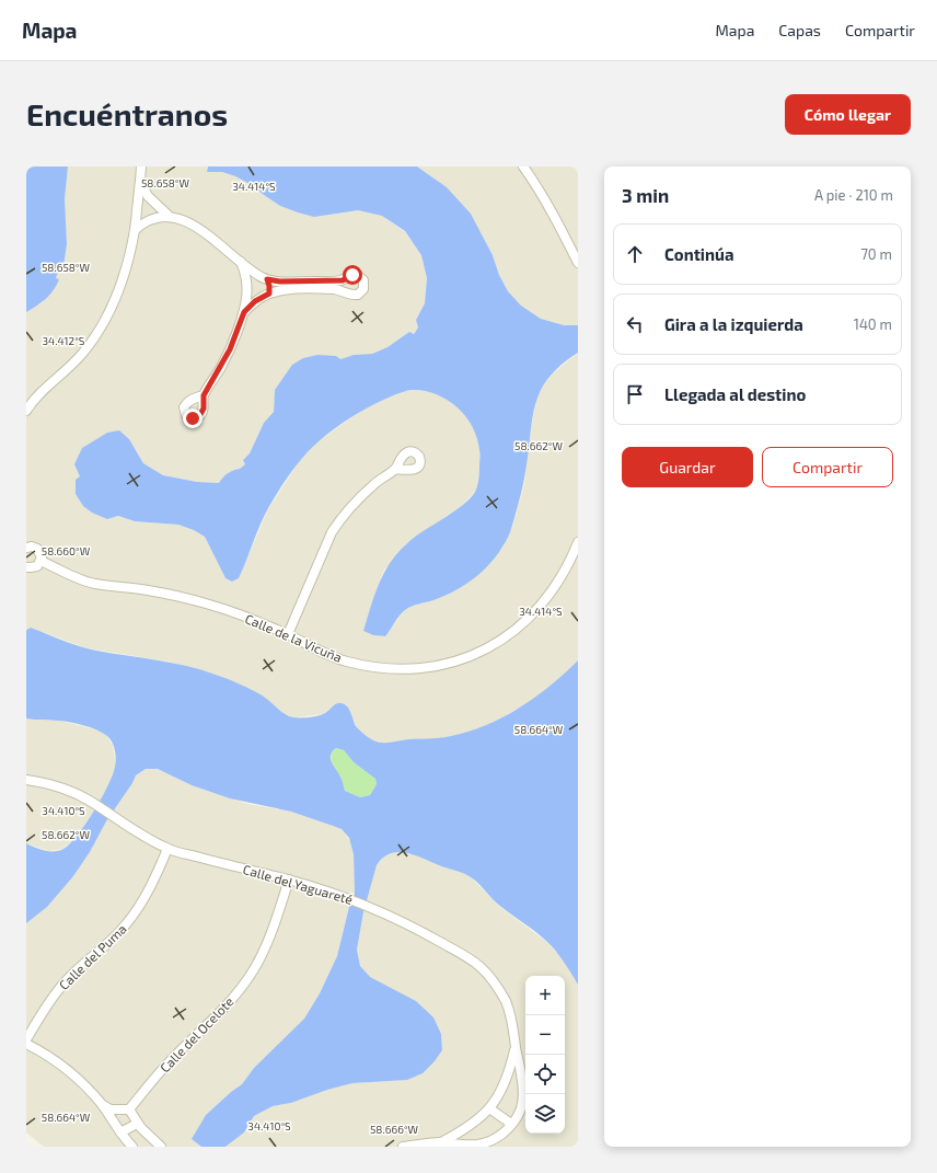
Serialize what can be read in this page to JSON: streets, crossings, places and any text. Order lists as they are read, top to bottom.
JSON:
{
  "streets": {
    "street": [
      "Calle de la Vicuña",
      "Calle del Yaguareté",
      "Calle del Puma",
      "Calle del Ocelote"
    ]
  },
  "crossings": [
    ["Calle del Yaguareté", "Calle del Puma"],
    ["Calle del Yaguareté", "Calle del Ocelote"]
  ],
  "page": {
    "header": "Mapa",
    "nav": ["Mapa", "Capas", "Compartir"],
    "buttons": [
      "Cómo llegar",
      ["Guardar", "Compartir"]
    ],
    "title": "Encuéntranos",
    "heading": ["3 min", "A pie · 210 m"],
    "list": [
      ["Continúa", "70 m"],
      ["Gira a la izquierda", "140 m"],
      "Llegada al destino"
    ],
    "map_buttons": ["+", "−"]
  },
  "coordinates": [
    "58.658°W",
    "34.414°S",
    "34.412°S",
    "58.662°W",
    "58.660°W",
    "58.664°W",
    "34.410°S",
    "58.666°W"
  ]
}
